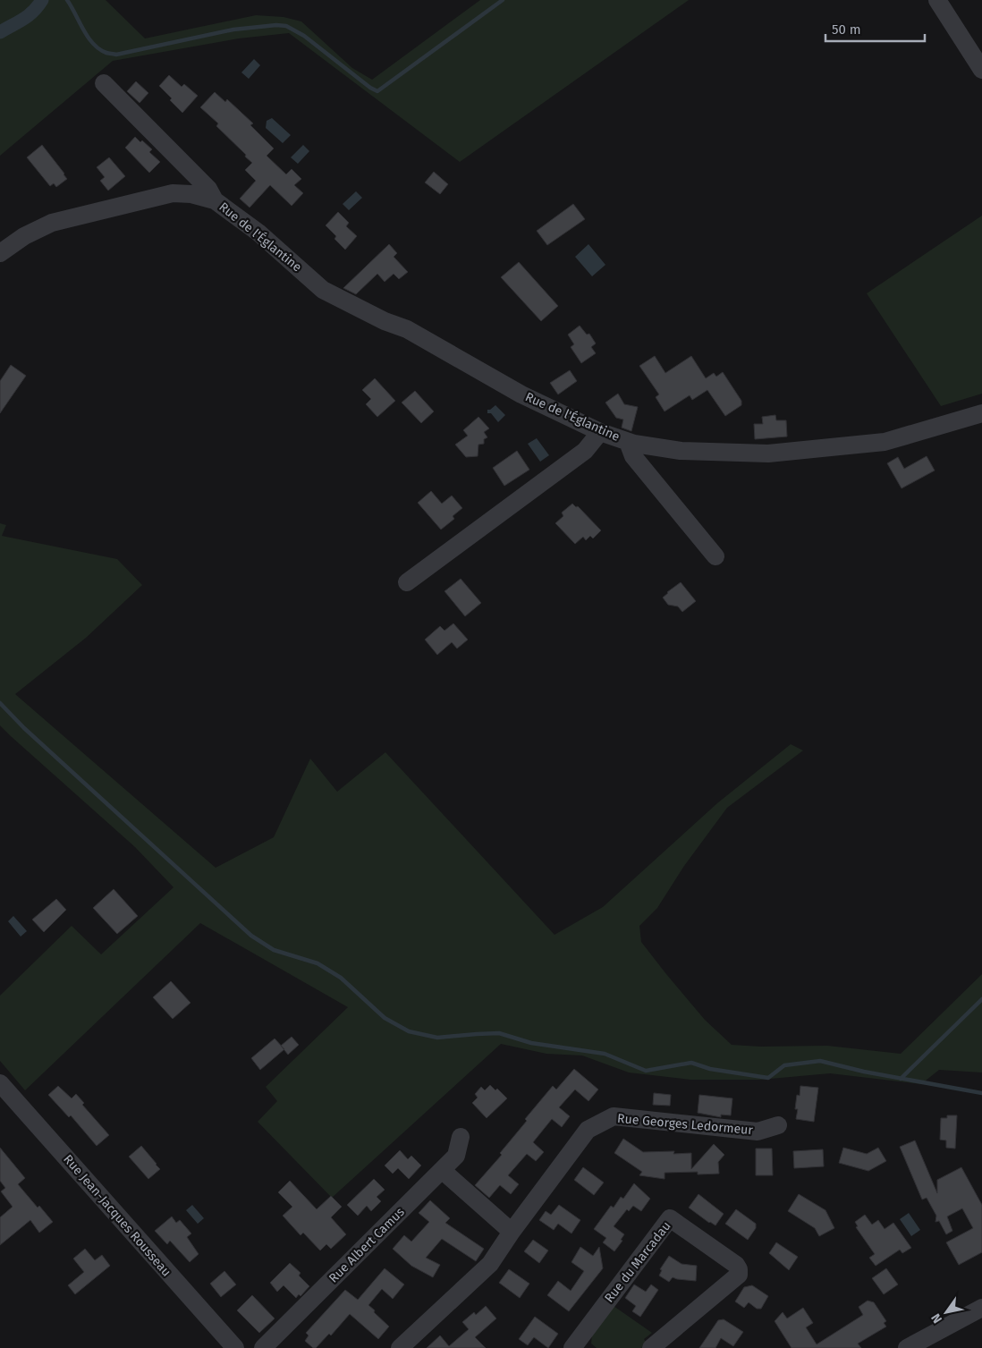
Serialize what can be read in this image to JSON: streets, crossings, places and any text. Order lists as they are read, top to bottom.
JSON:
{
  "streets": {
    "street": [
      "Rue de l'Églantine",
      "Rue Georges Ledormeur",
      "Rue Jean-Jacques Rousseau",
      "Rue Albert Camus",
      "Rue du Marcadau"
    ]
  },
  "scale_bar": "50 m",
  "north": "bottom left"
}
